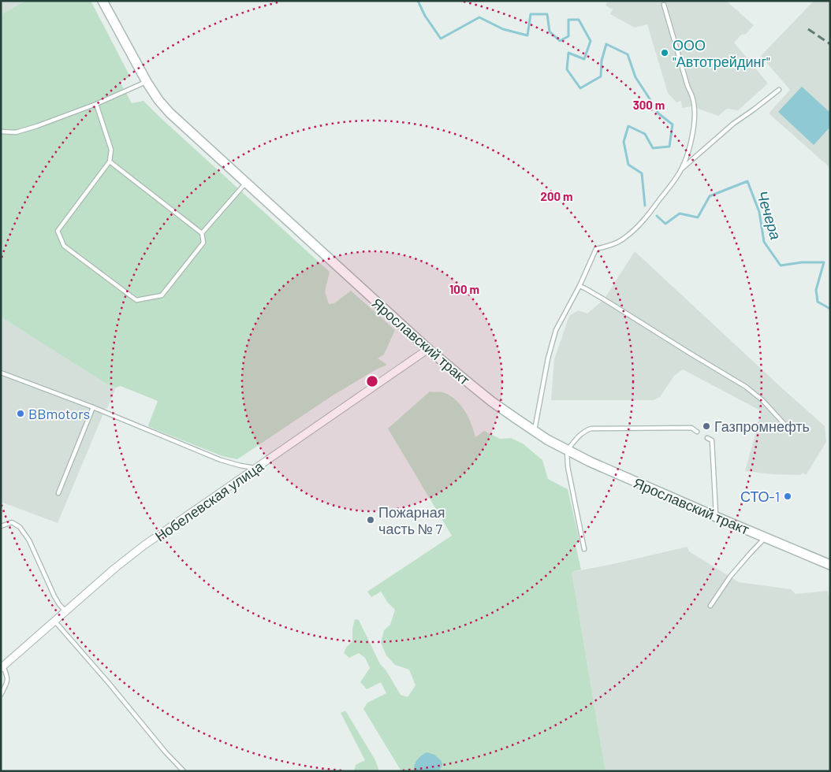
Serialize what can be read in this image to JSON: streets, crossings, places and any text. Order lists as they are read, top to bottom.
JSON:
{
  "streets": {
    "street": ["Ярославский тракт", "Нобелевская улица"]
  },
  "crossings": [
    ["Ярославский тракт", "Нобелевская улица"]
  ],
  "water": ["Чечера"],
  "places": [
    "ООО \"Автотрейдинг\"",
    "BBmotors",
    "Газпромнефть",
    "СТО-1",
    "Пожарная часть № 7"
  ],
  "rings": ["300 m", "200 m", "100 m"]
}
